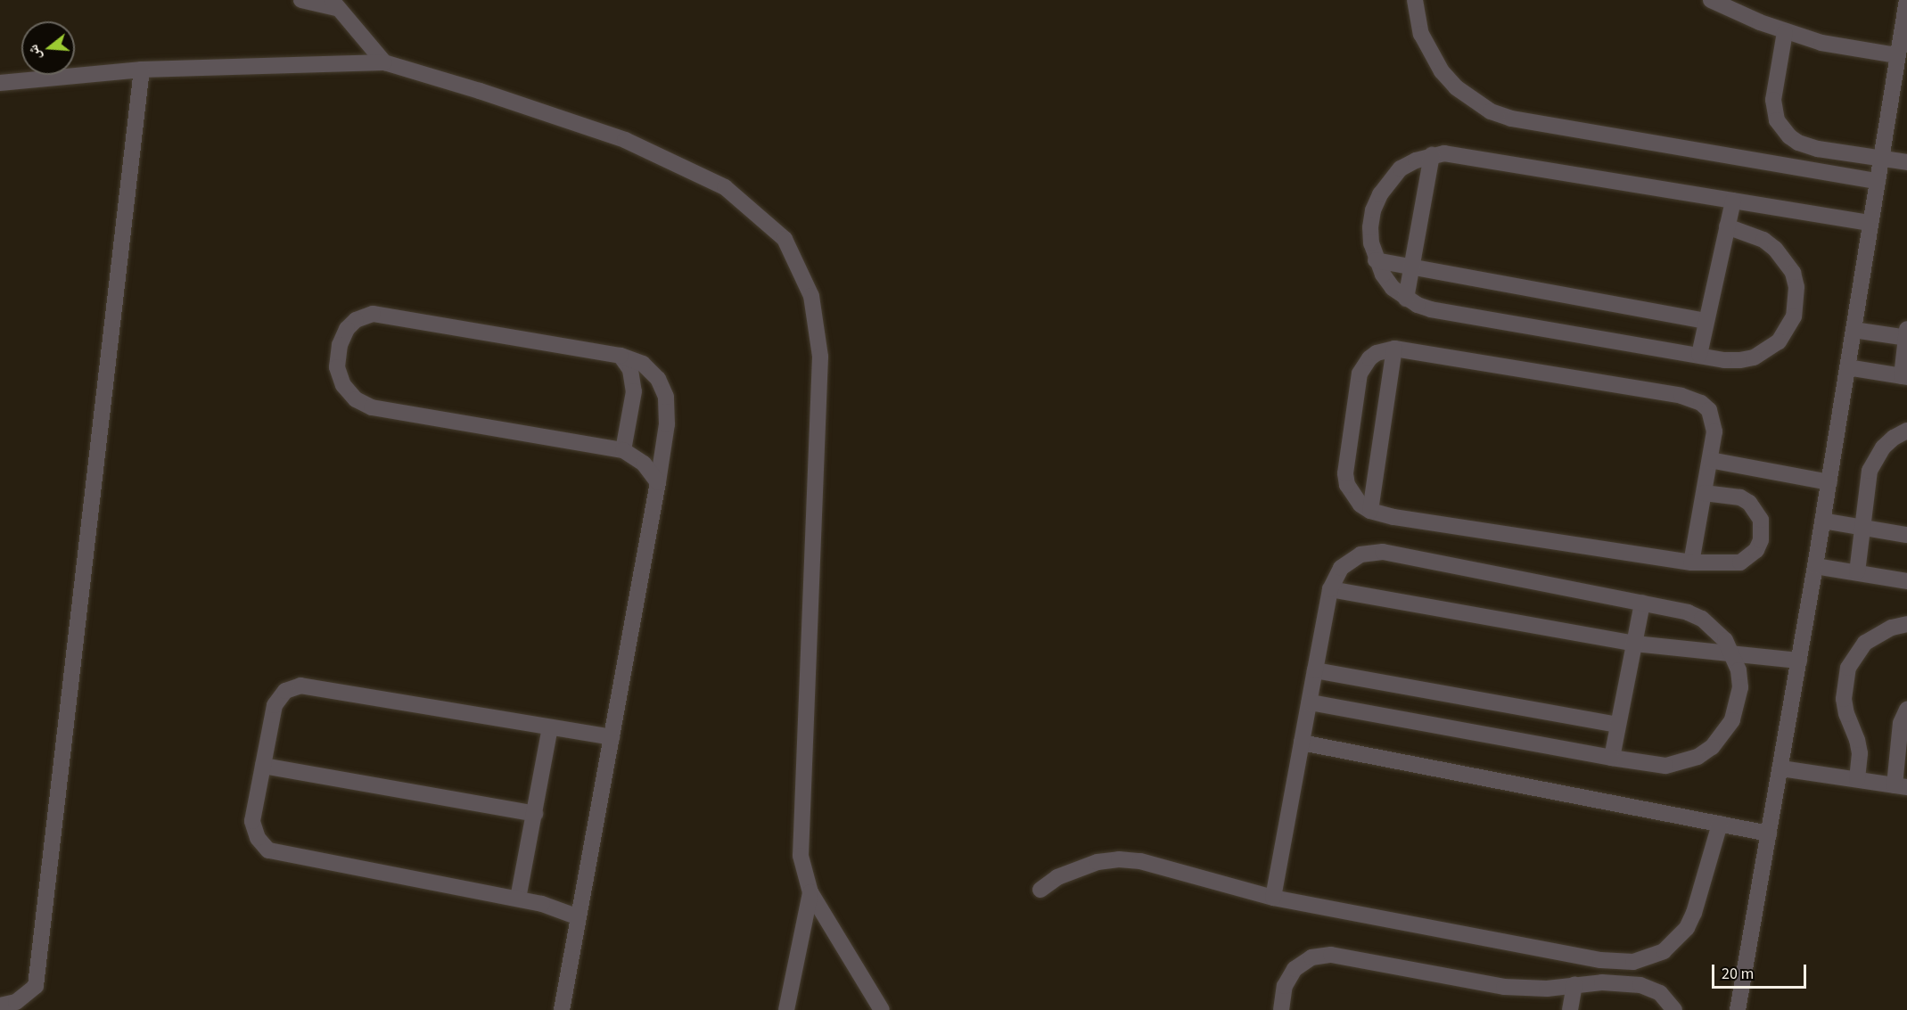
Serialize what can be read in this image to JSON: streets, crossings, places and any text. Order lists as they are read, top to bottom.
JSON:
{
  "scale_bar": "20 m",
  "north": "left"
}
